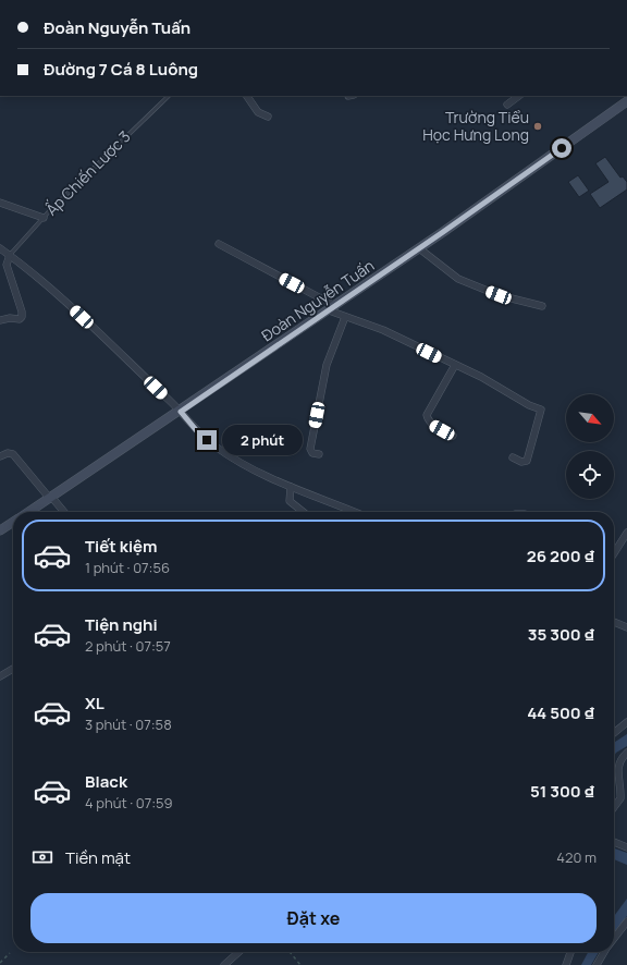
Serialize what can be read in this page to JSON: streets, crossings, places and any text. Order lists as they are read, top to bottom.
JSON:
{
  "streets": {
    "main road": ["Đoàn Nguyễn Tuấn"],
    "lane": ["Ấp Chiến Lược 3"]
  },
  "places": ["Trường Tiểu Học Hưng Long"],
  "north": "bottom right",
  "page": {
    "banner": ["Đoàn Nguyễn Tuấn", "Đường 7 Cá 8 Luông"],
    "bubble": "2 phút",
    "list": [
      {
        "name": "Tiết kiệm",
        "note": "1 phút · 07:56",
        "value": "26 200 ₫"
      },
      {
        "name": "Tiện nghi",
        "note": "2 phút · 07:57",
        "value": "35 300 ₫"
      },
      {
        "name": "XL",
        "note": "3 phút · 07:58",
        "value": "44 500 ₫"
      },
      {
        "name": "Black",
        "note": "4 phút · 07:59",
        "value": "51 300 ₫"
      }
    ],
    "pay": ["Tiền mặt", "420 m"],
    "buttons": "Đặt xe"
  }
}
